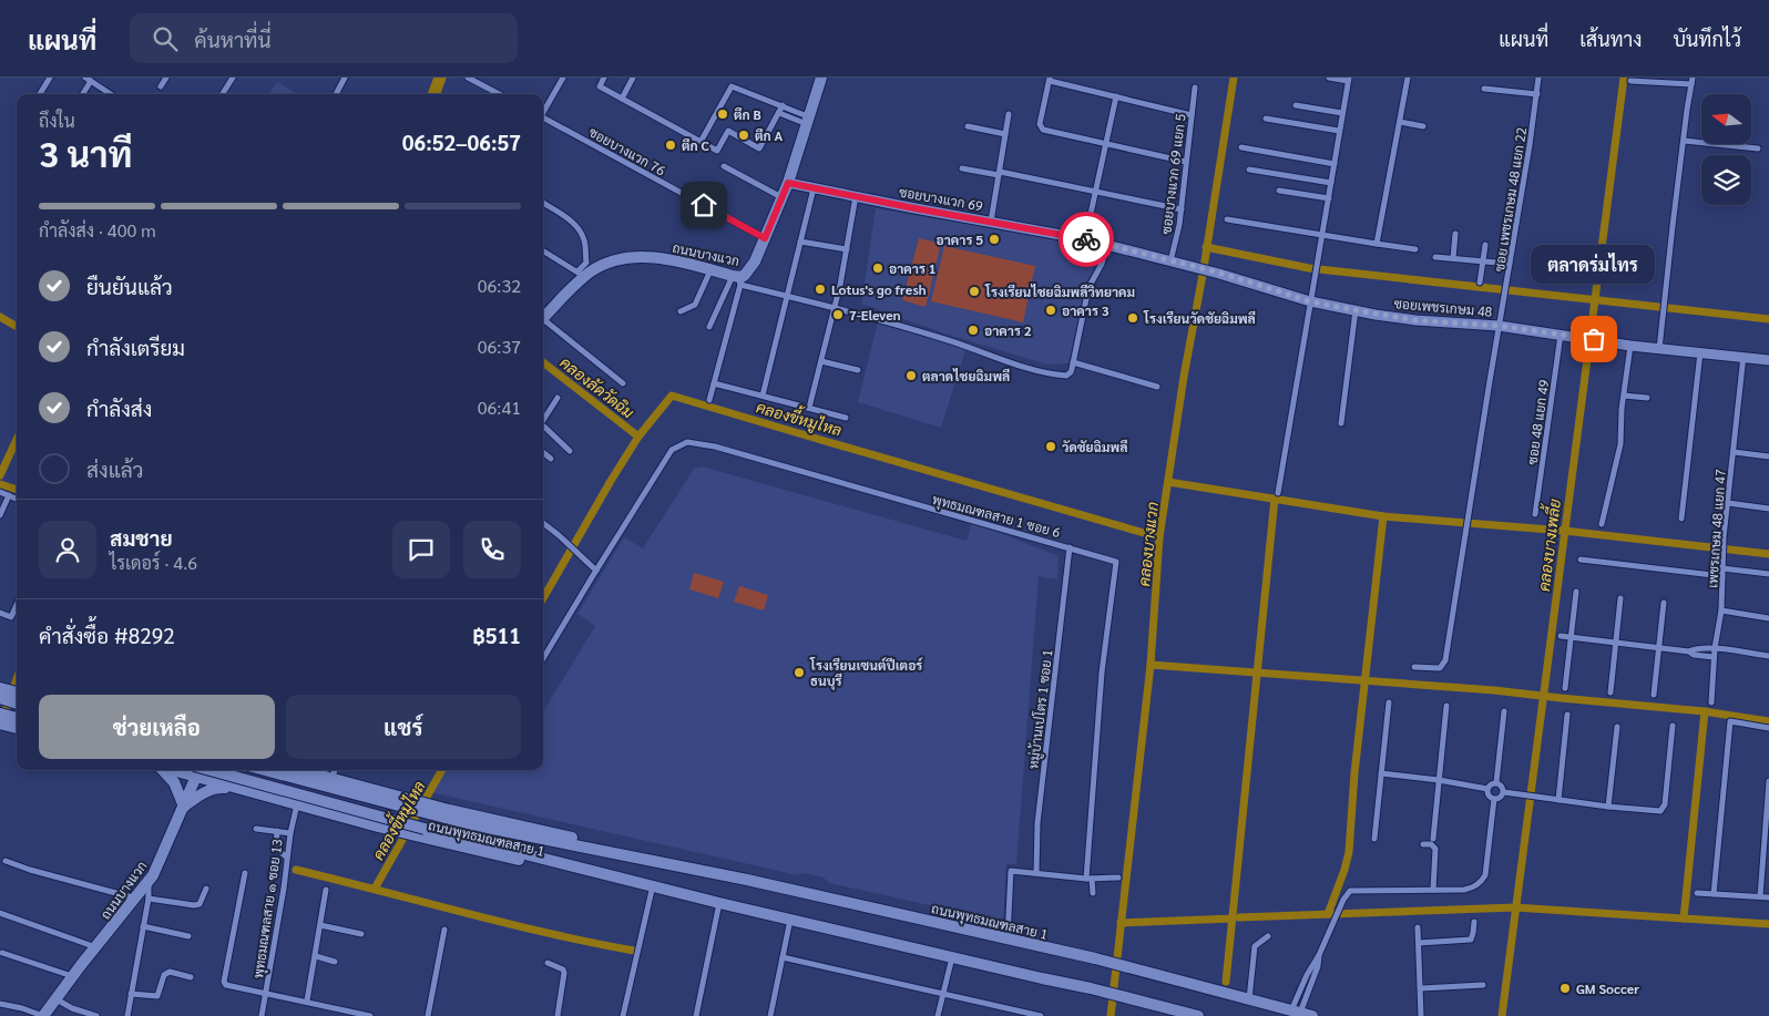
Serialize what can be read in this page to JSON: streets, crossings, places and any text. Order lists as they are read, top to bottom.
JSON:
{
  "streets": {
    "main road": ["ถนนบางแวก", "ถนนพุทธมณฑลสาย 1"],
    "street": [
      "ซอยบางแวก 76",
      "ซอยบางแวก 69 แยก 5",
      "ซอยบางแวก 69",
      "ซอย เพชรเกษม 48 แยก 22",
      "ซอยเพชรเกษม 48",
      "ซอย 48 แยก 49",
      "พุทธมณฑลสาย 1 ซอย 6",
      "เพชรเกษม 48 แยก 47",
      "หมู่บ้านเปโตร 1 ซอย 1",
      "พุทธมณฑลสาย ๑ ซอย 13"
    ]
  },
  "crossings": [
    ["ซอยบางแวก 76", "ถนนบางแวก"],
    ["ซอยบางแวก 69 แยก 5", "ซอยบางแวก 69"],
    ["ซอยบางแวก 69", "ถนนบางแวก"],
    ["ซอยบางแวก 69", "ซอยเพชรเกษม 48"],
    ["ซอย เพชรเกษม 48 แยก 22", "ซอยเพชรเกษม 48"],
    ["ถนนบางแวก", "ถนนพุทธมณฑลสาย 1"],
    ["ซอยเพชรเกษม 48", "ซอย 48 แยก 49"],
    ["ซอยเพชรเกษม 48", "เพชรเกษม 48 แยก 47"],
    ["พุทธมณฑลสาย 1 ซอย 6", "หมู่บ้านเปโตร 1 ซอย 1"],
    ["ถนนพุทธมณฑลสาย 1", "พุทธมณฑลสาย ๑ ซอย 13"]
  ],
  "water": [
    "คลองลัดวัดฉิม",
    "คลองขี้หมูไหล",
    "คลองบางแวก",
    "คลองบางเพลี้ย"
  ],
  "places": [
    "ตึก B",
    "ตึก A",
    "ตึก C",
    "อาคาร 5",
    "อาคาร 1",
    "Lotus's go fresh",
    "โรงเรียนไชยฉิมพลีวิทยาคม",
    "อาคาร 3",
    "7-Eleven",
    "โรงเรียนวัดชัยฉิมพลี",
    "อาคาร 2",
    "ตลาดร่มไทร",
    "ตลาดไชยฉิมพลี",
    "วัดชัยฉิมพลี",
    "โรงเรียนเซนต์ปีเตอร์ ธนบุรี",
    "GM Soccer"
  ],
  "north": "left",
  "page": {
    "header": "แผนที่",
    "search": "ค้นหาที่นี่",
    "nav": ["แผนที่", "เส้นทาง", "บันทึกไว้"],
    "heading": ["3 นาที", "ถึงใน", "06:52–06:57"],
    "panel": [
      "สมชาย",
      "ไรเดอร์ · 4.6",
      "คำสั่งซื้อ #8292",
      "฿511"
    ],
    "bar": "กำลังส่ง · 400 m",
    "bubble": "ตลาดร่มไทร",
    "list": [
      ["ยืนยันแล้ว", "06:32"],
      ["กำลังเตรียม", "06:37"],
      ["กำลังส่ง", "06:41"],
      "ส่งแล้ว"
    ],
    "buttons": ["ช่วยเหลือ", "แชร์"]
  }
}
